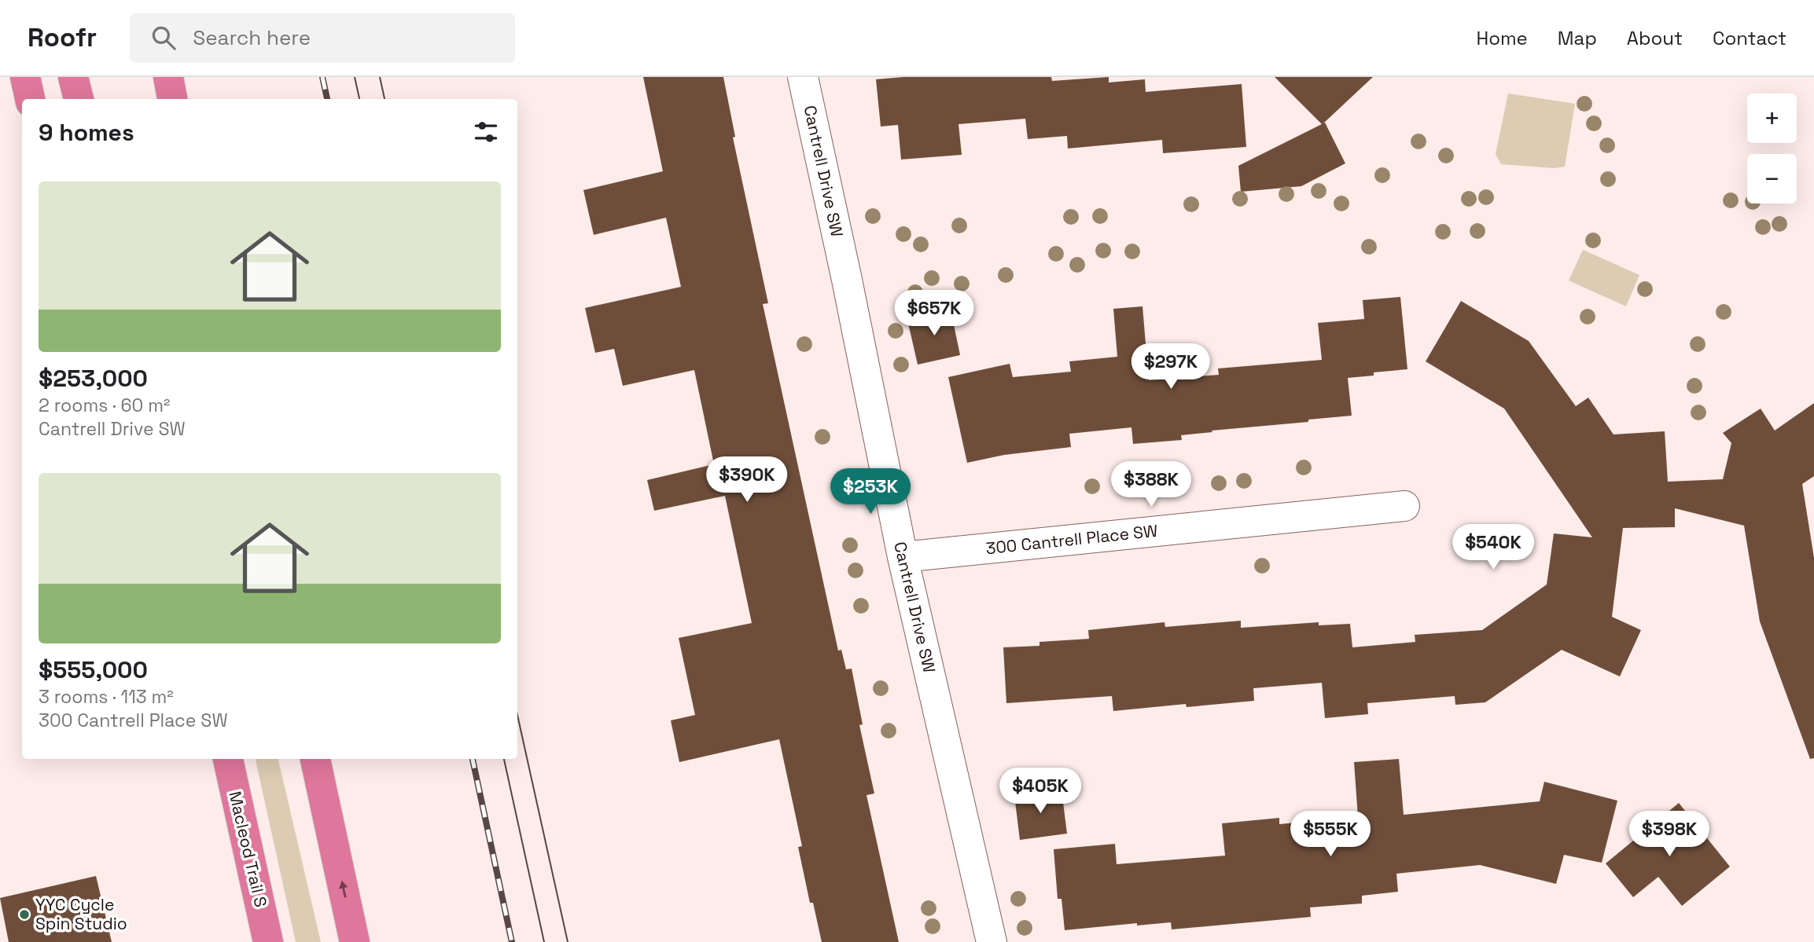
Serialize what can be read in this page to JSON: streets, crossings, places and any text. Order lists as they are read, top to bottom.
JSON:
{
  "streets": {
    "highway": ["Macleod Trail S"],
    "street": ["Cantrell Drive SW", "300 Cantrell Place SW"]
  },
  "crossings": [
    ["Cantrell Drive SW", "300 Cantrell Place SW"]
  ],
  "places": ["YYC Cycle Spin Studio"],
  "page": {
    "header": "Roofr",
    "search": "Search here",
    "nav": [
      "Home",
      "Map",
      "About",
      "Contact"
    ],
    "map_buttons": ["+", "−"],
    "heading": "9 homes",
    "list": [
      {
        "name": "$253,000",
        "note": "2 rooms · 60 m² · Cantrell Drive SW"
      },
      {
        "name": "$555,000",
        "note": "3 rooms · 113 m² · 300 Cantrell Place SW"
      }
    ],
    "price": [
      "$657K",
      "$297K",
      "$390K",
      "$388K",
      "$253K",
      "$540K",
      "$405K",
      "$555K",
      "$398K"
    ]
  }
}
